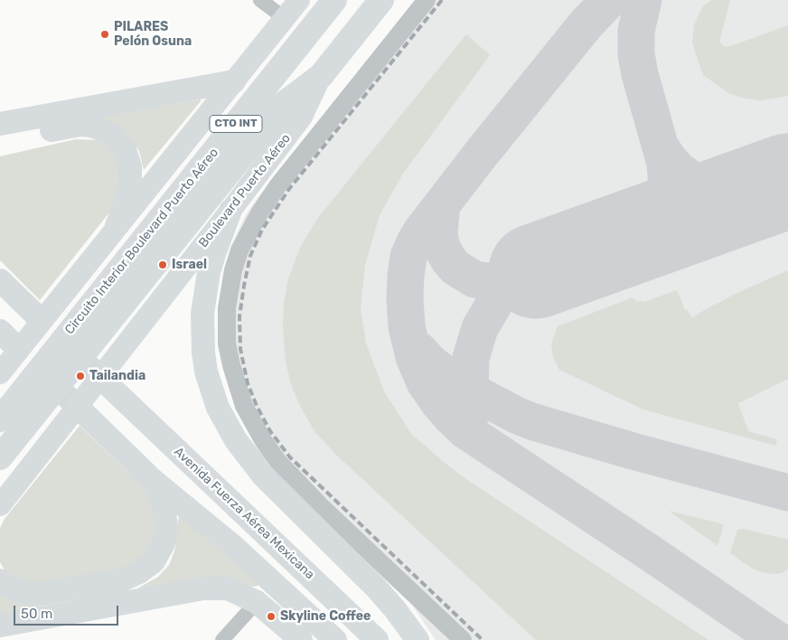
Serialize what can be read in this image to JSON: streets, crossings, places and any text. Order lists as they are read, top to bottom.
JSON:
{
  "streets": {
    "highway": ["CTO INT", "Boulevard Puerto Aéreo", "Circuito Interior Boulevard Puerto Aéreo"],
    "main road": ["Avenida Fuerza Aérea Mexicana"]
  },
  "crossings": [
    ["Boulevard Puerto Aéreo", "Circuito Interior Boulevard Puerto Aéreo"],
    ["Boulevard Puerto Aéreo", "Avenida Fuerza Aérea Mexicana"]
  ],
  "places": [
    "PILARES Pelón Osuna",
    "Israel",
    "Tailandia",
    "Skyline Coffee"
  ],
  "scale_bar": "50 m"
}
